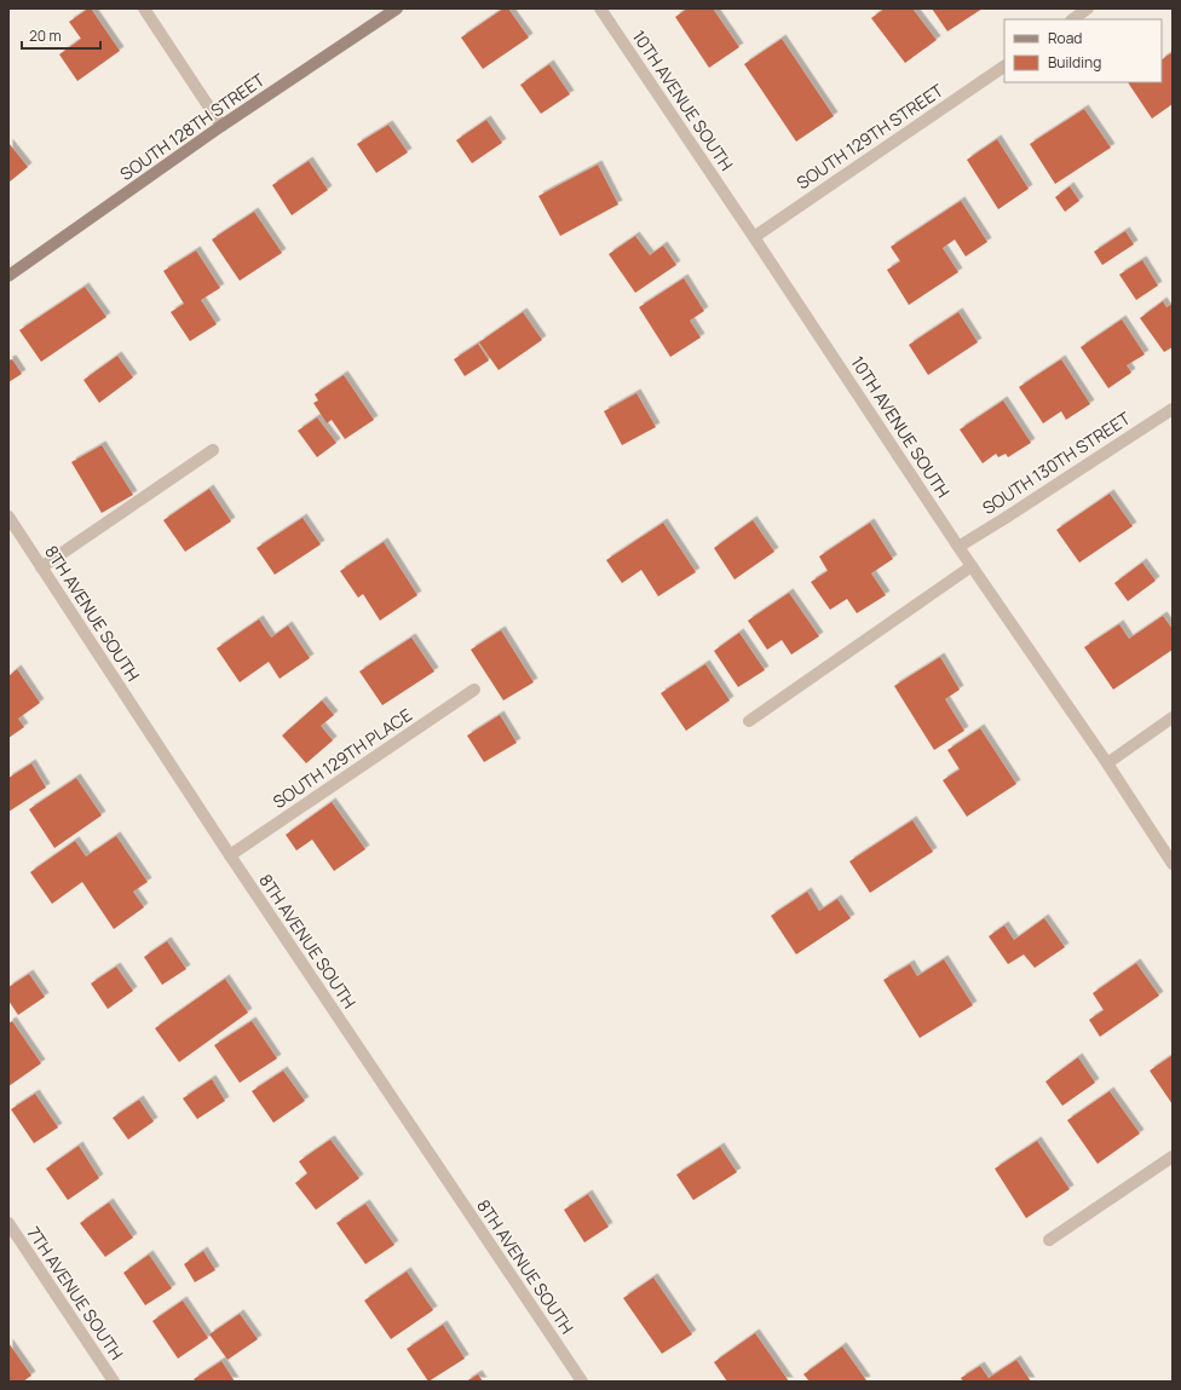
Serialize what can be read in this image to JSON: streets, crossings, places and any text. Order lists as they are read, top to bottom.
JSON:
{
  "streets": {
    "main road": ["SOUTH 128TH STREET"],
    "street": [
      "10TH AVENUE SOUTH",
      "SOUTH 129TH STREET",
      "SOUTH 130TH STREET",
      "8TH AVENUE SOUTH",
      "SOUTH 129TH PLACE",
      "7TH AVENUE SOUTH"
    ]
  },
  "crossings": [
    ["10TH AVENUE SOUTH", "SOUTH 129TH STREET"],
    ["10TH AVENUE SOUTH", "SOUTH 130TH STREET"],
    ["8TH AVENUE SOUTH", "SOUTH 129TH PLACE"]
  ],
  "legend": ["Road", "Building"],
  "scale_bar": "20 m"
}
